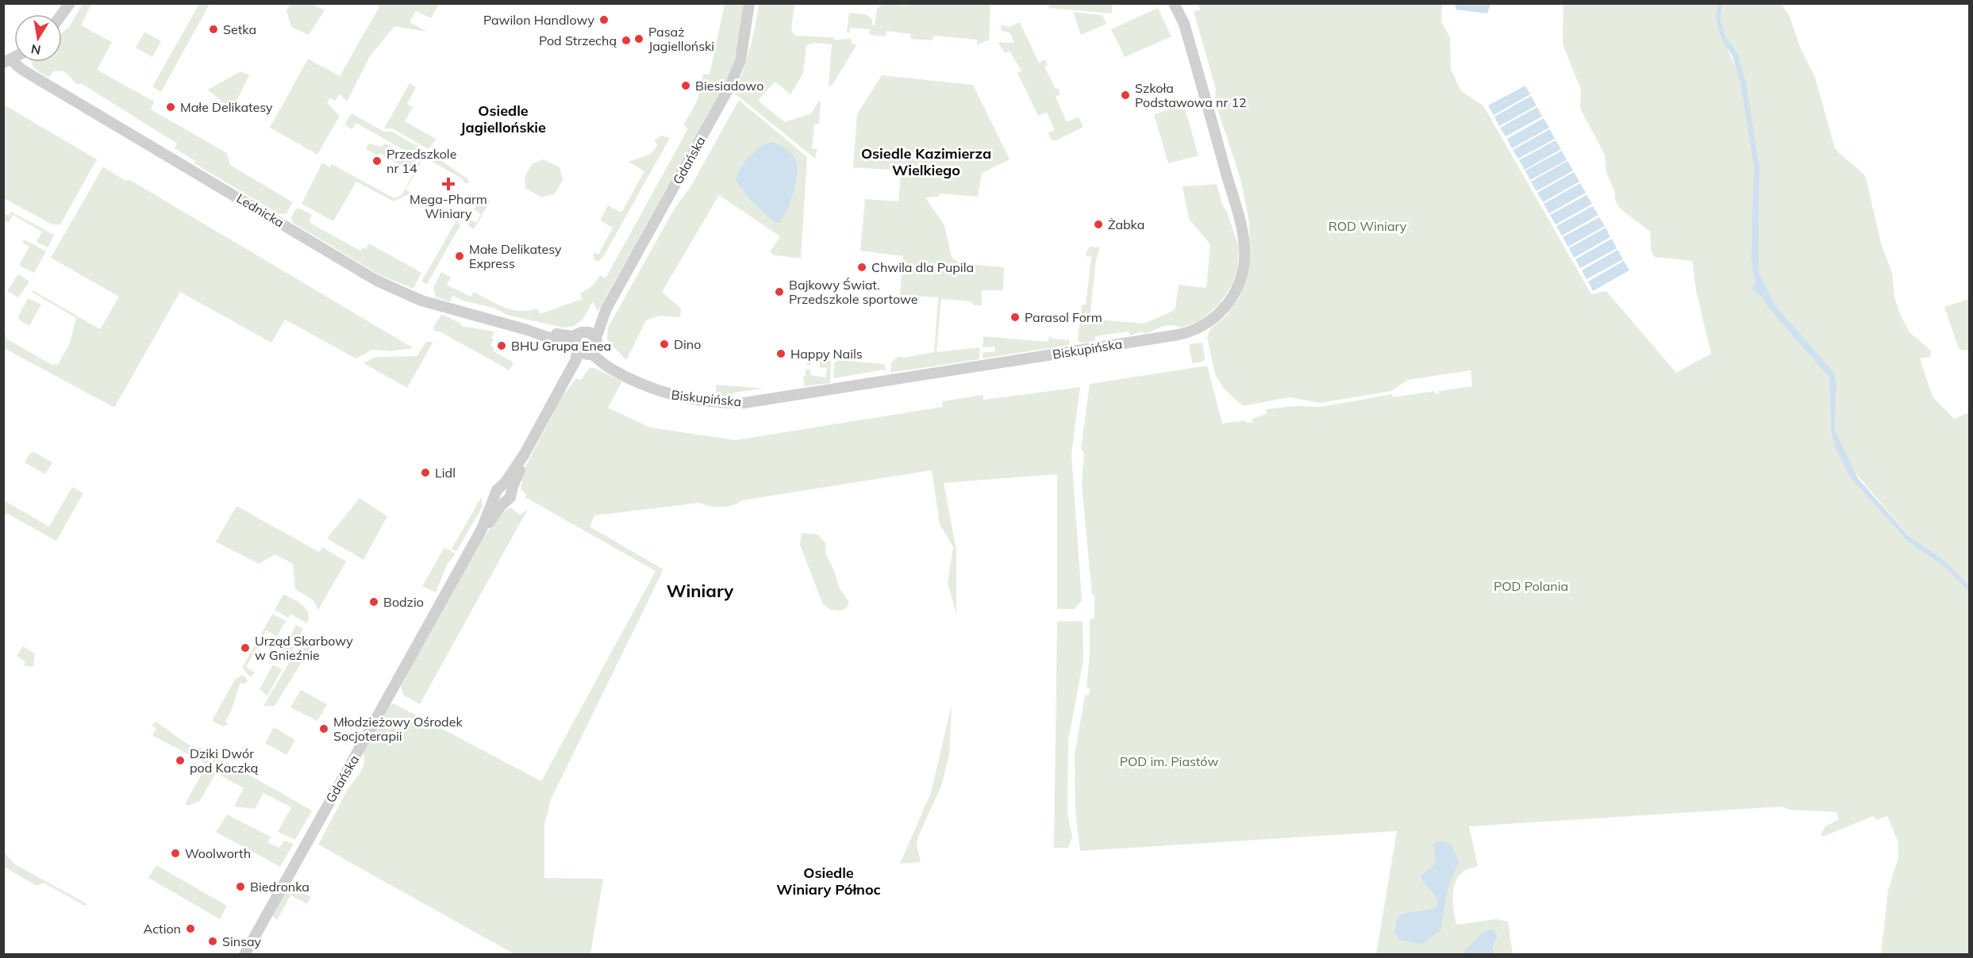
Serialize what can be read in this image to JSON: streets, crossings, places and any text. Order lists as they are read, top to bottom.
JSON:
{
  "streets": {
    "street": ["Gdańska", "Lednicka", "Biskupińska"]
  },
  "crossings": [
    ["Gdańska", "Lednicka"],
    ["Gdańska", "Biskupińska"],
    ["Lednicka", "Biskupińska"]
  ],
  "districts": [
    "Osiedle Jagiellońskie",
    "Osiedle Kazimierza Wielkiego",
    "Winiary",
    "Osiedle Winiary Północ"
  ],
  "parks": ["ROD Winiary", "POD Polania", "POD im. Piastów"],
  "places": {
    "other": [
      "Pawilon Handlowy",
      "Setka",
      "Pasaż Jagielloński",
      "Pod Strzechą",
      "Biesiadowo",
      "Szkoła Podstawowa nr 12",
      "Małe Delikatesy",
      "Przedszkole nr 14",
      "Żabka",
      "Małe Delikatesy Express",
      "Chwila dla Pupila",
      "Bajkowy Świat. Przedszkole sportowe",
      "Parasol Form",
      "Dino",
      "BHU Grupa Enea",
      "Happy Nails",
      "Lidl",
      "Bodzio",
      "Urząd Skarbowy w Gnieźnie",
      "Młodzieżowy Ośrodek Socjoterapii",
      "Dziki Dwór pod Kaczką",
      "Woolworth",
      "Biedronka",
      "Action",
      "Sinsay"
    ],
    "health": ["Mega-Pharm Winiary"]
  },
  "north": "bottom"
}
